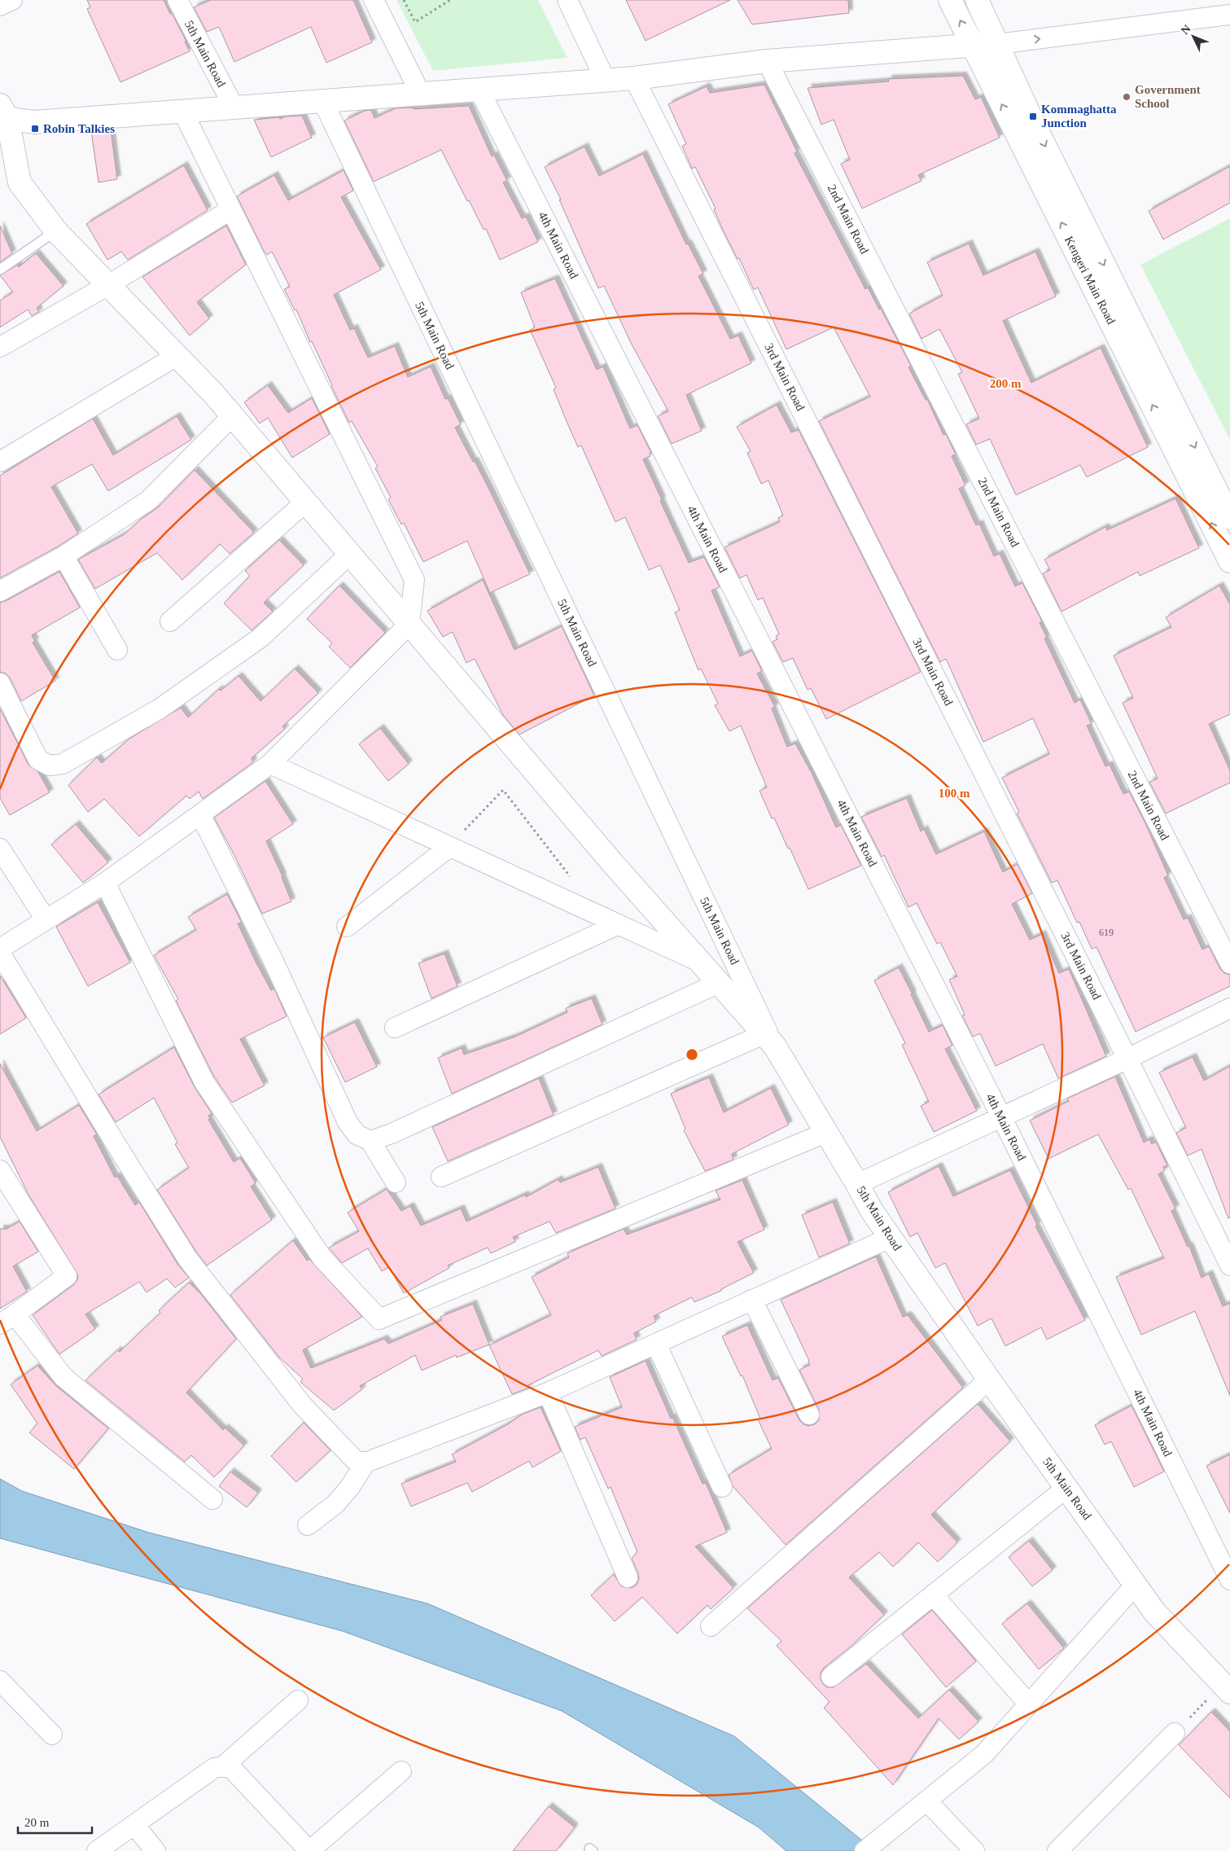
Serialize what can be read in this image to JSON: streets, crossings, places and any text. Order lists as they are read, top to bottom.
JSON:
{
  "streets": {
    "main road": ["5th Main Road", "Kengeri Main Road"],
    "street": ["2nd Main Road", "4th Main Road", "3rd Main Road"]
  },
  "places": {
    "other": ["Government School"],
    "transit": ["Kommaghatta Junction", "Robin Talkies"]
  },
  "house_numbers": ["619"],
  "scale_bar": "20 m",
  "north": "top left",
  "rings": ["200 m", "100 m"]
}
